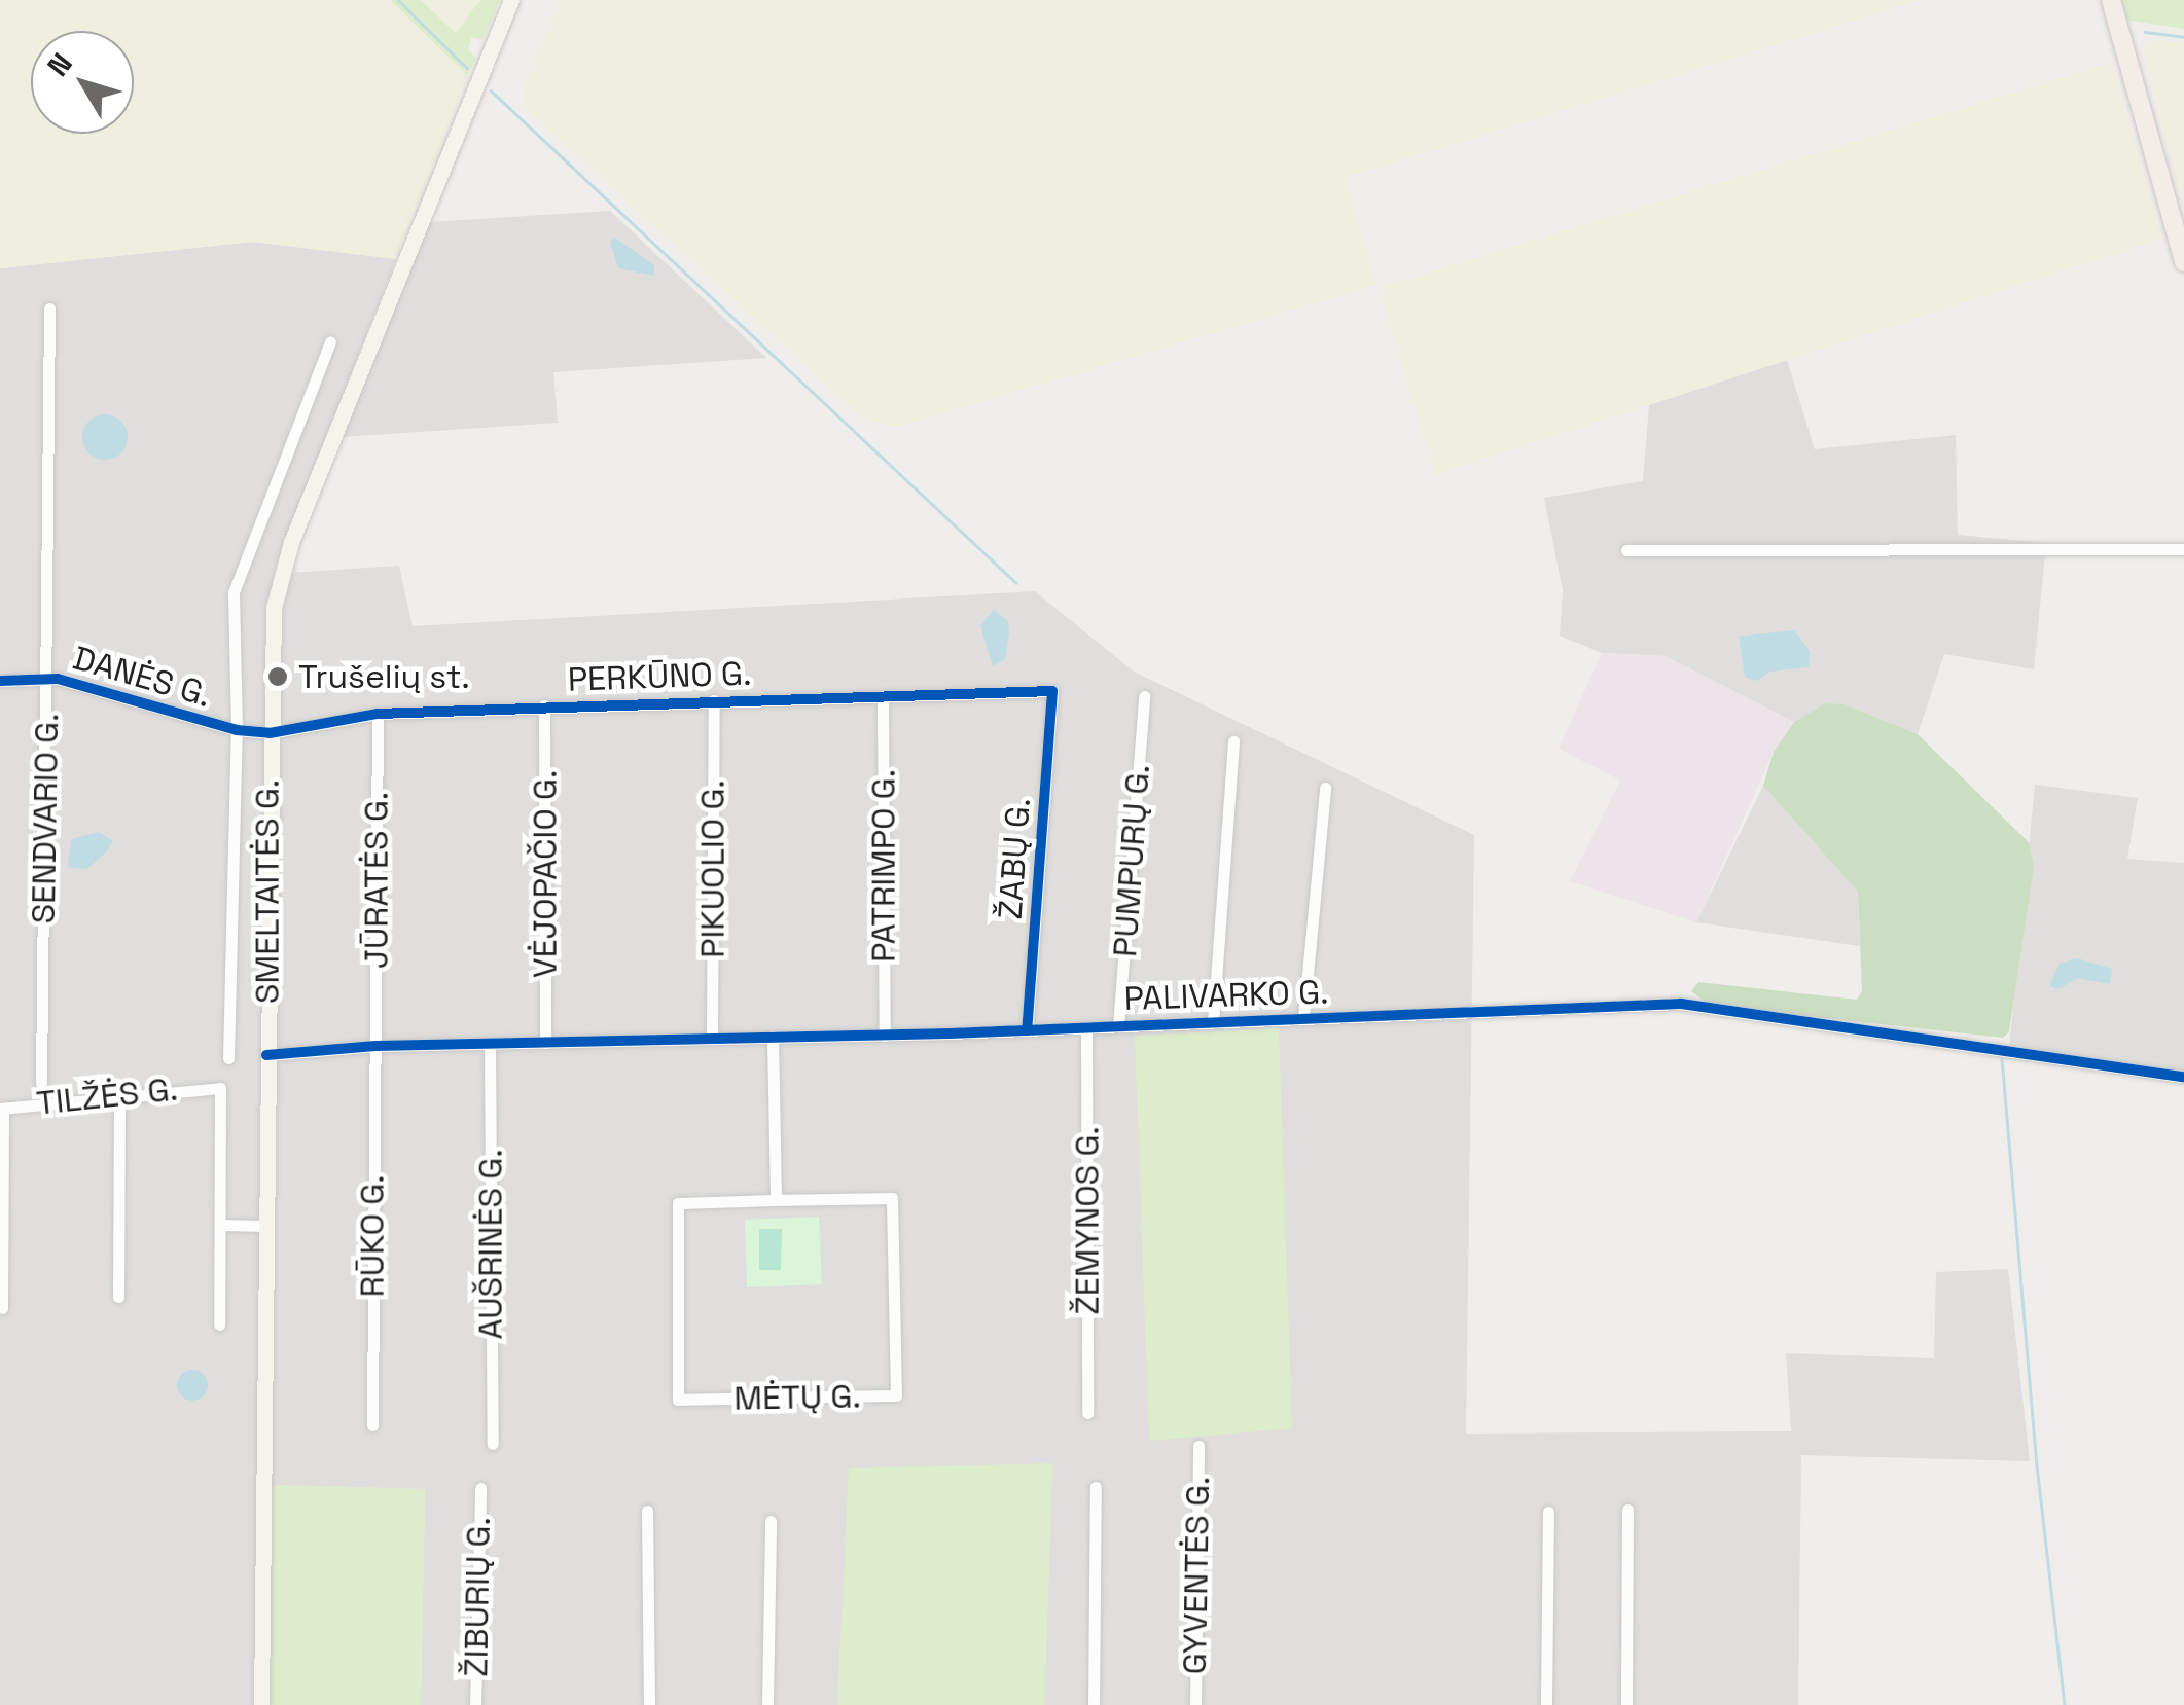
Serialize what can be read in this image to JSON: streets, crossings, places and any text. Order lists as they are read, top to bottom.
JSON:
{
  "streets": {
    "main road": ["SMELTAITĖS G."],
    "street": [
      "DANĖS G.",
      "PERKŪNO G.",
      "SENDVARIO G.",
      "ŽABŲ G.",
      "PUMPURŲ G.",
      "PATRIMPO G.",
      "PIKUOLIO G.",
      "VĖJOPAČIO G.",
      "JŪRATĖS G.",
      "PALIVARKO G.",
      "TILŽĖS G.",
      "ŽEMYNOS G.",
      "RŪKO G.",
      "AUŠRINĖS G.",
      "MĖTŲ G.",
      "GYVENTĖS G.",
      "ŽIBURIŲ G."
    ]
  },
  "crossings": [
    ["DANĖS G.", "PERKŪNO G."],
    ["DANĖS G.", "SENDVARIO G."],
    ["DANĖS G.", "SMELTAITĖS G."],
    ["PERKŪNO G.", "ŽABŲ G."],
    ["PERKŪNO G.", "PATRIMPO G."],
    ["PERKŪNO G.", "PIKUOLIO G."],
    ["PERKŪNO G.", "VĖJOPAČIO G."],
    ["PERKŪNO G.", "JŪRATĖS G."],
    ["PERKŪNO G.", "SMELTAITĖS G."],
    ["ŽABŲ G.", "PALIVARKO G."],
    ["PUMPURŲ G.", "PALIVARKO G."],
    ["PATRIMPO G.", "PALIVARKO G."],
    ["PIKUOLIO G.", "PALIVARKO G."],
    ["VĖJOPAČIO G.", "PALIVARKO G."],
    ["JŪRATĖS G.", "PALIVARKO G."],
    ["JŪRATĖS G.", "RŪKO G."],
    ["SMELTAITĖS G.", "PALIVARKO G."],
    ["PALIVARKO G.", "ŽEMYNOS G."],
    ["PALIVARKO G.", "RŪKO G."],
    ["PALIVARKO G.", "AUŠRINĖS G."]
  ],
  "places": ["Trušelių st."],
  "north": "top left"
}
